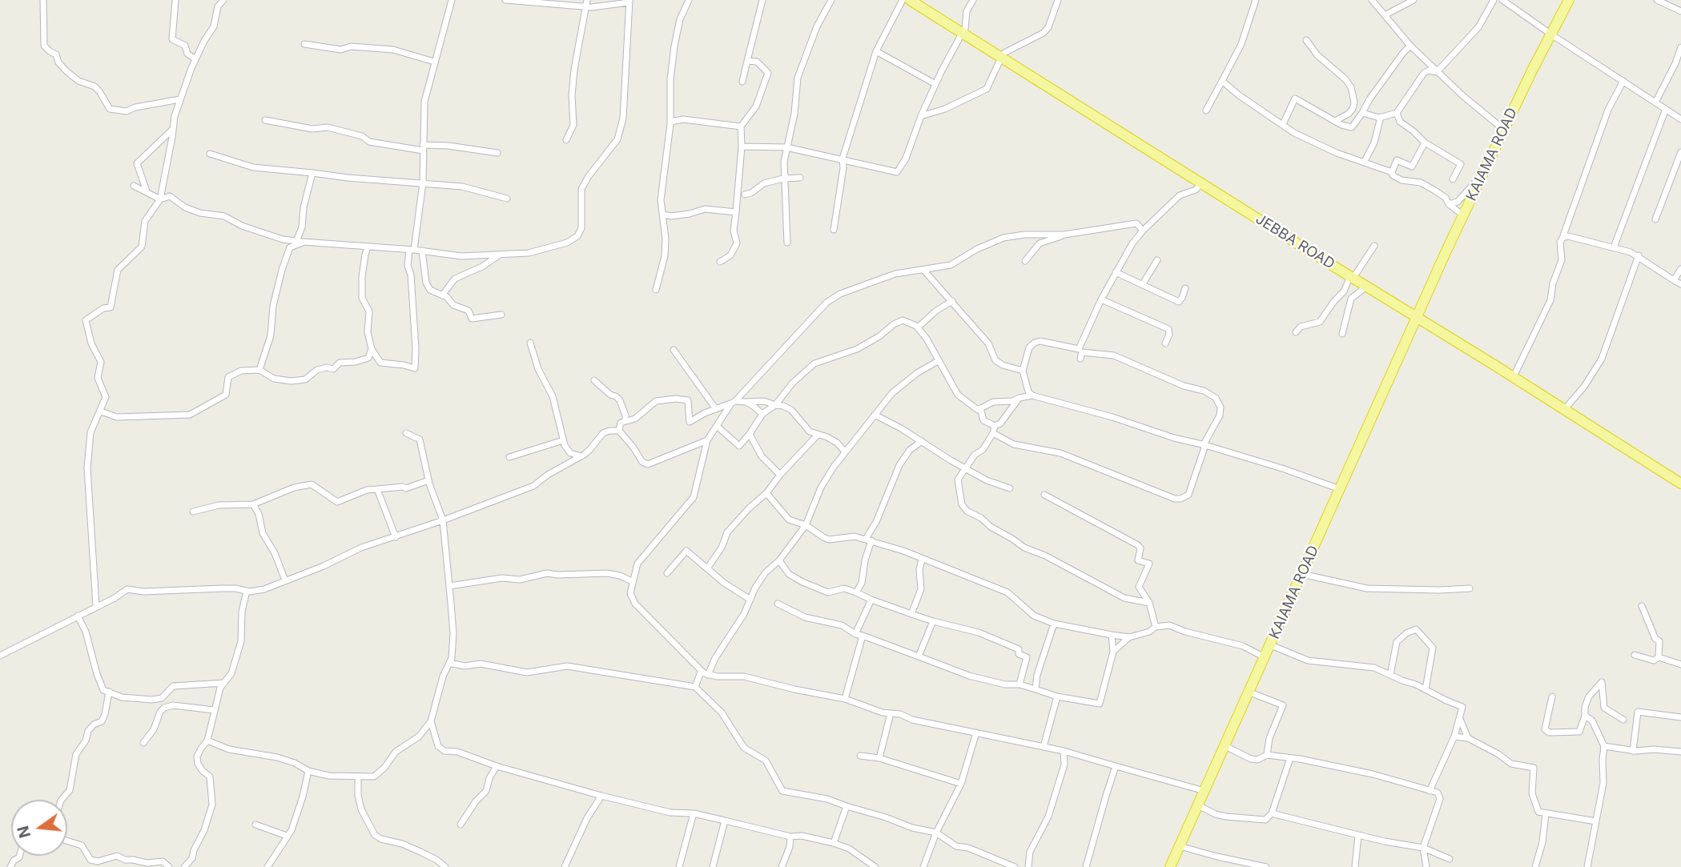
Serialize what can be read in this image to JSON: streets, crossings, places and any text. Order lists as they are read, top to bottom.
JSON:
{
  "streets": {
    "highway": ["KAIAMA ROAD", "JEBBA ROAD"]
  },
  "crossings": [
    ["KAIAMA ROAD", "JEBBA ROAD"]
  ],
  "north": "left"
}
